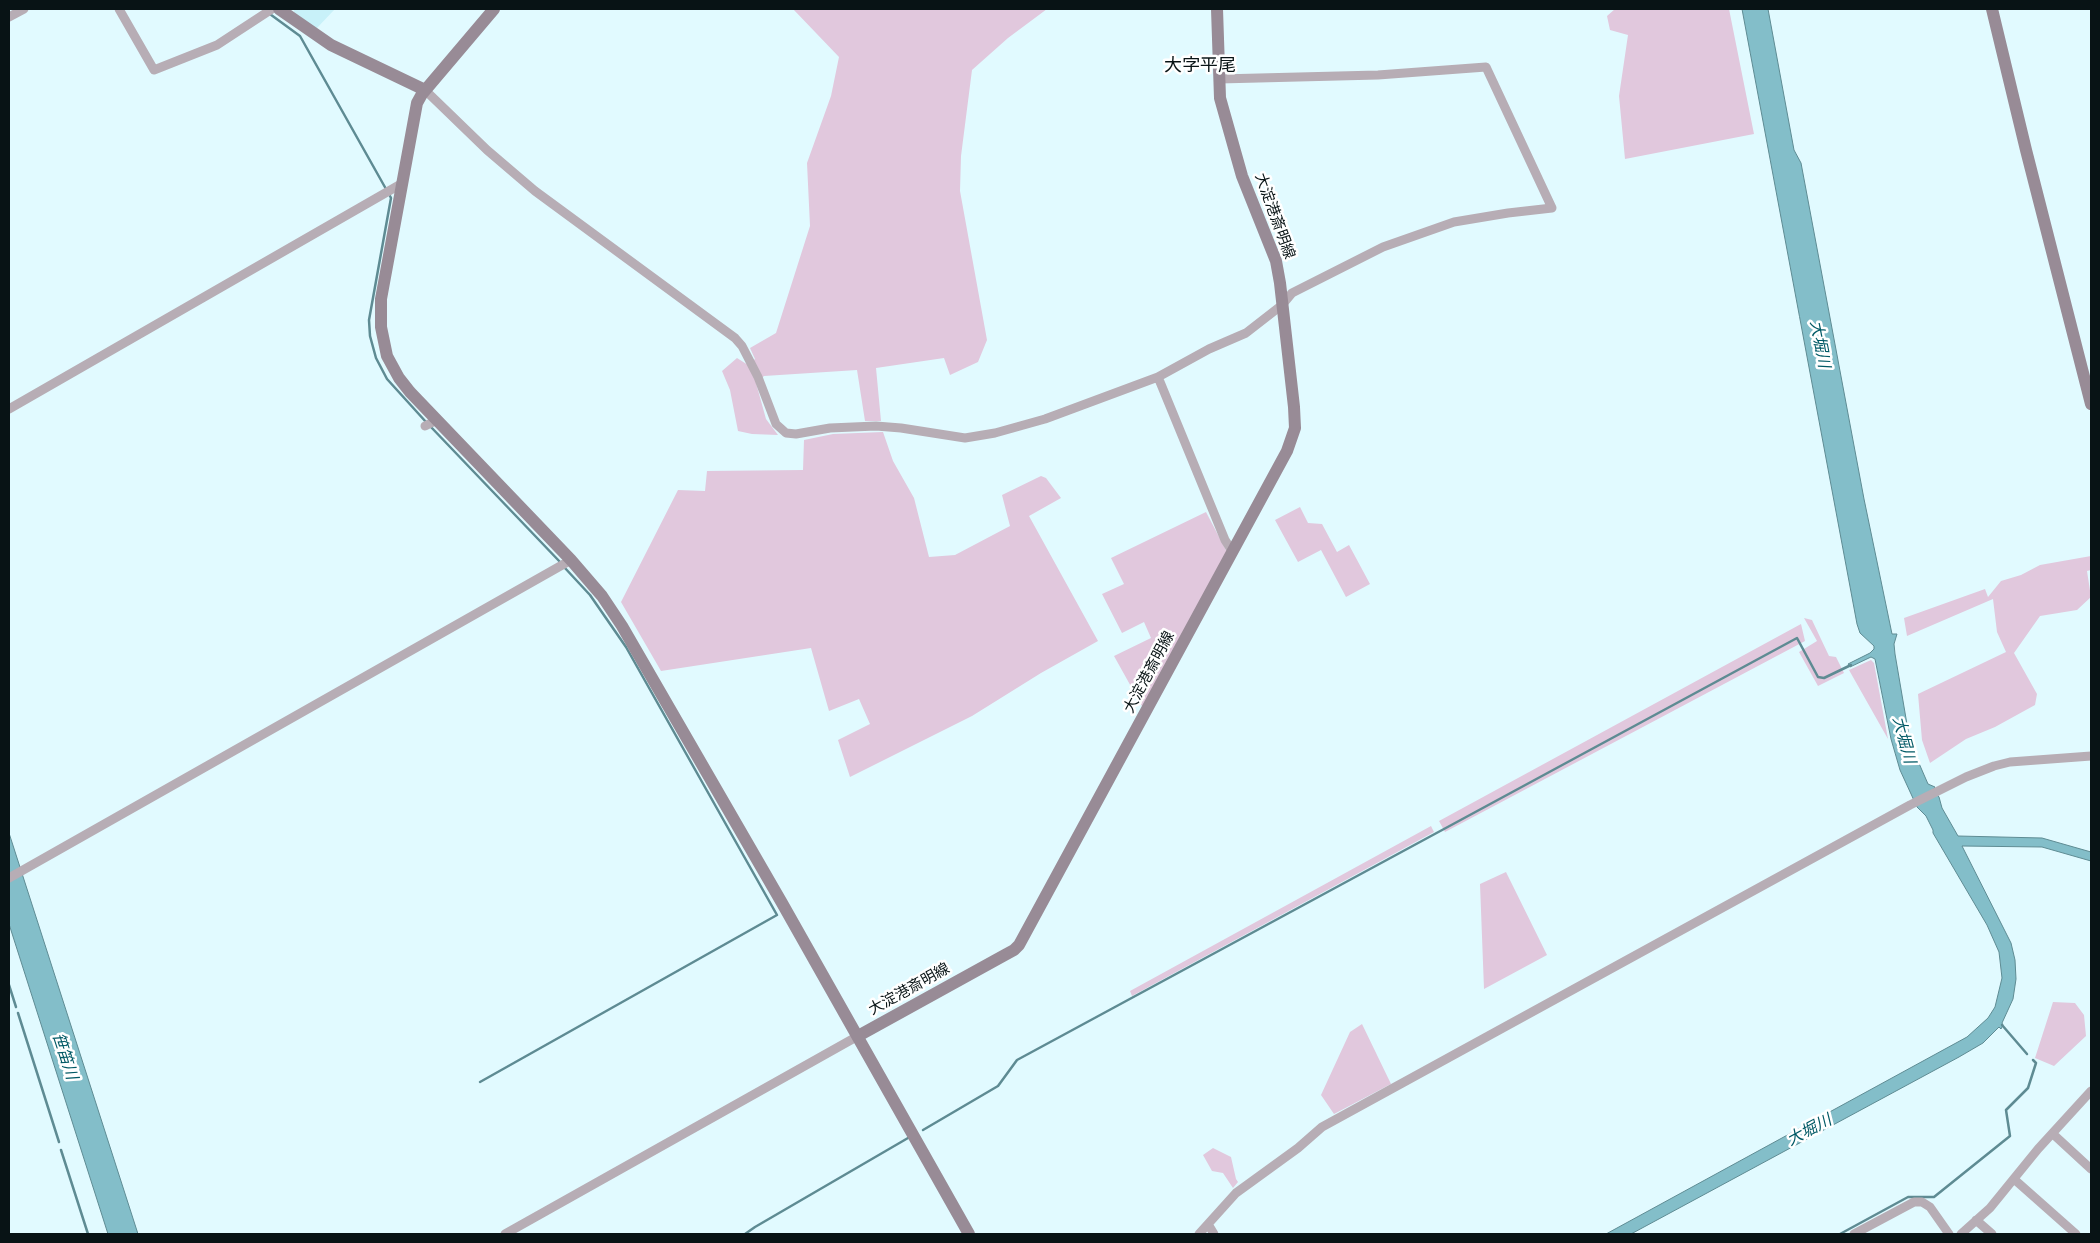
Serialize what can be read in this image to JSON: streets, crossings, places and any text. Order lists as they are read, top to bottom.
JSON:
{
  "streets": {
    "street": ["大淀港斎明線"]
  },
  "districts": ["大字平尾"],
  "water": ["大堀川", "笹笛川"]
}
